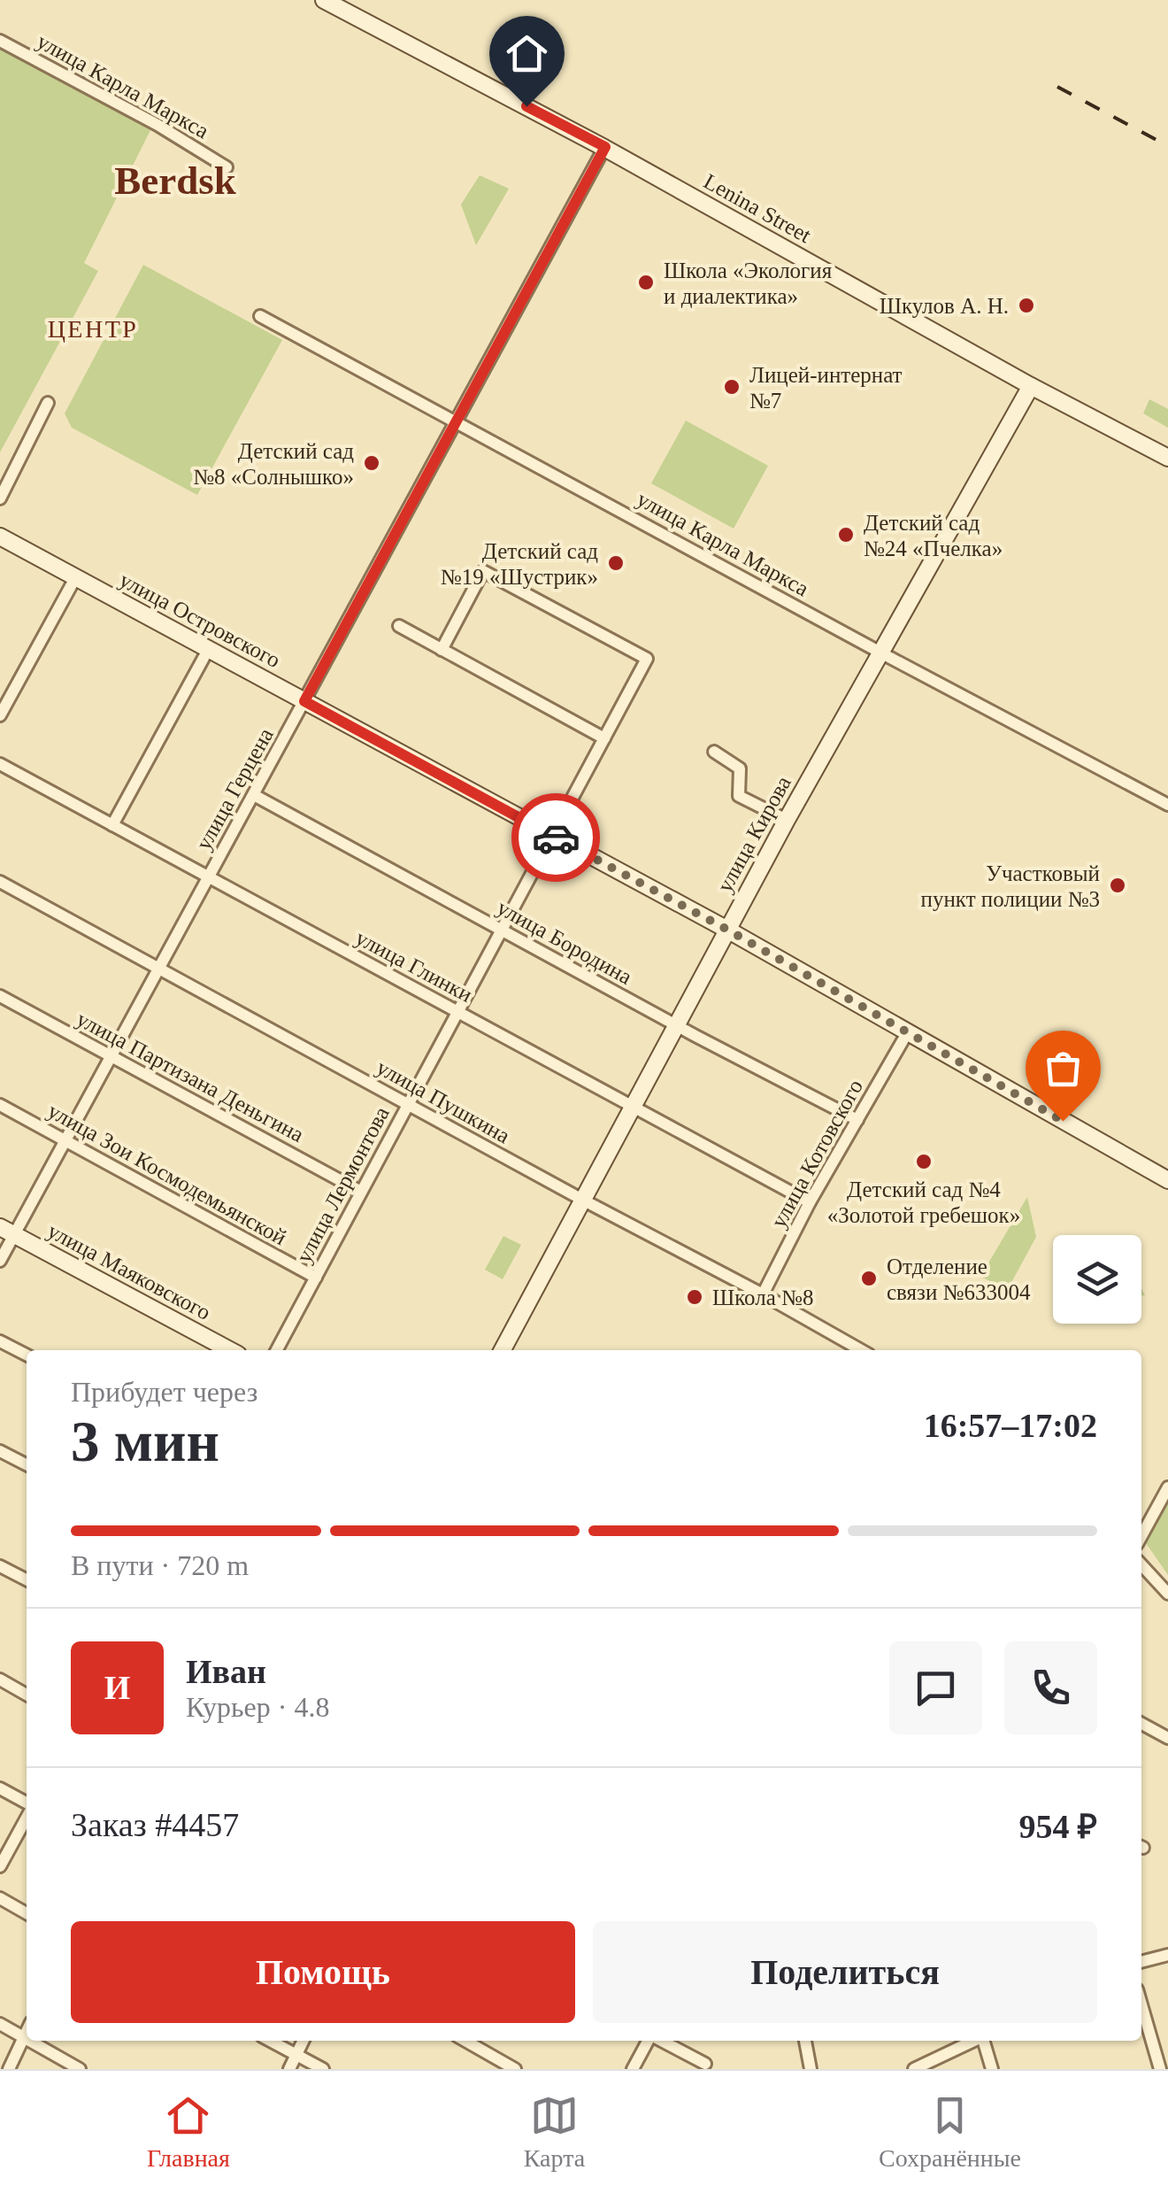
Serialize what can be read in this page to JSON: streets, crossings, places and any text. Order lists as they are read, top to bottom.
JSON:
{
  "streets": {
    "street": [
      "улица Карла Маркса",
      "Lenina Street",
      "улица Островского",
      "улица Герцена",
      "улица Кирова",
      "улица Бородина",
      "улица Глинки",
      "улица Партизана Деньгина",
      "улица Пушкина",
      "улица Котовского",
      "улица Зои Космодемьянской",
      "улица Лермонтова",
      "улица Маяковского"
    ]
  },
  "crossings": [
    ["улица Карла Маркса", "улица Герцена"],
    ["улица Карла Маркса", "улица Кирова"],
    ["Lenina Street", "улица Герцена"],
    ["Lenina Street", "улица Кирова"],
    ["улица Островского", "улица Герцена"],
    ["улица Островского", "улица Кирова"],
    ["улица Островского", "улица Котовского"],
    ["улица Островского", "улица Лермонтова"],
    ["улица Герцена", "улица Бородина"],
    ["улица Герцена", "улица Глинки"],
    ["улица Герцена", "улица Партизана Деньгина"],
    ["улица Герцена", "улица Пушкина"],
    ["улица Герцена", "улица Зои Космодемьянской"],
    ["улица Герцена", "улица Маяковского"],
    ["улица Кирова", "улица Бородина"],
    ["улица Кирова", "улица Глинки"],
    ["улица Кирова", "улица Пушкина"],
    ["улица Бородина", "улица Котовского"],
    ["улица Бородина", "улица Лермонтова"],
    ["улица Глинки", "улица Котовского"],
    ["улица Глинки", "улица Лермонтова"],
    ["улица Партизана Деньгина", "улица Лермонтова"],
    ["улица Пушкина", "улица Котовского"],
    ["улица Пушкина", "улица Лермонтова"],
    ["улица Зои Космодемьянской", "улица Лермонтова"]
  ],
  "districts": ["Berdsk", "ЦЕНТР"],
  "places": [
    "Школа «Экология и диалектика»",
    "Шкулов А. Н.",
    "Лицей-интернат №7",
    "Детский сад №8 «Солнышко»",
    "Детский сад №24 «Пчелка»",
    "Детский сад №19 «Шустрик»",
    "Участковый пункт полиции №3",
    "Детский сад №4 «Золотой гребешок»",
    "Отделение связи №633004",
    "Школа №8"
  ],
  "page": {
    "heading": ["3 мин", "Прибудет через", "16:57–17:02"],
    "panel": [
      "Иван",
      "Курьер · 4.8",
      "Заказ #4457",
      "954 ₽"
    ],
    "bar": "В пути · 720 m",
    "round": "И",
    "buttons": ["Помощь", "Поделиться"],
    "tabs": ["Главная", "Карта", "Сохранённые"]
  }
}
